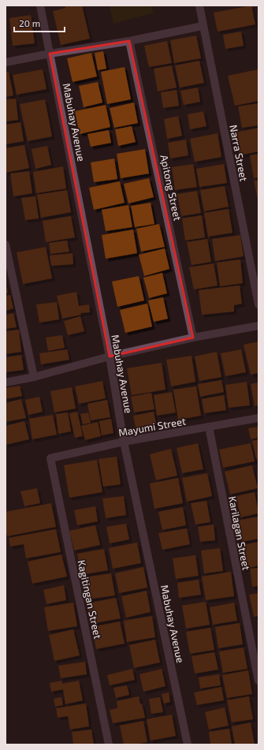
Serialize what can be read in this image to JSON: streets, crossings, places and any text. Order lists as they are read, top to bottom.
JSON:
{
  "streets": {
    "street": [
      "Mabuhay Avenue",
      "Narra Street",
      "Apitong Street",
      "Mayumi Street",
      "Karilagan Street",
      "Kagitingan Street"
    ]
  },
  "crossings": [
    ["Mabuhay Avenue", "Mayumi Street"],
    ["Mayumi Street", "Karilagan Street"],
    ["Mayumi Street", "Kagitingan Street"]
  ],
  "scale_bar": "20 m"
}
